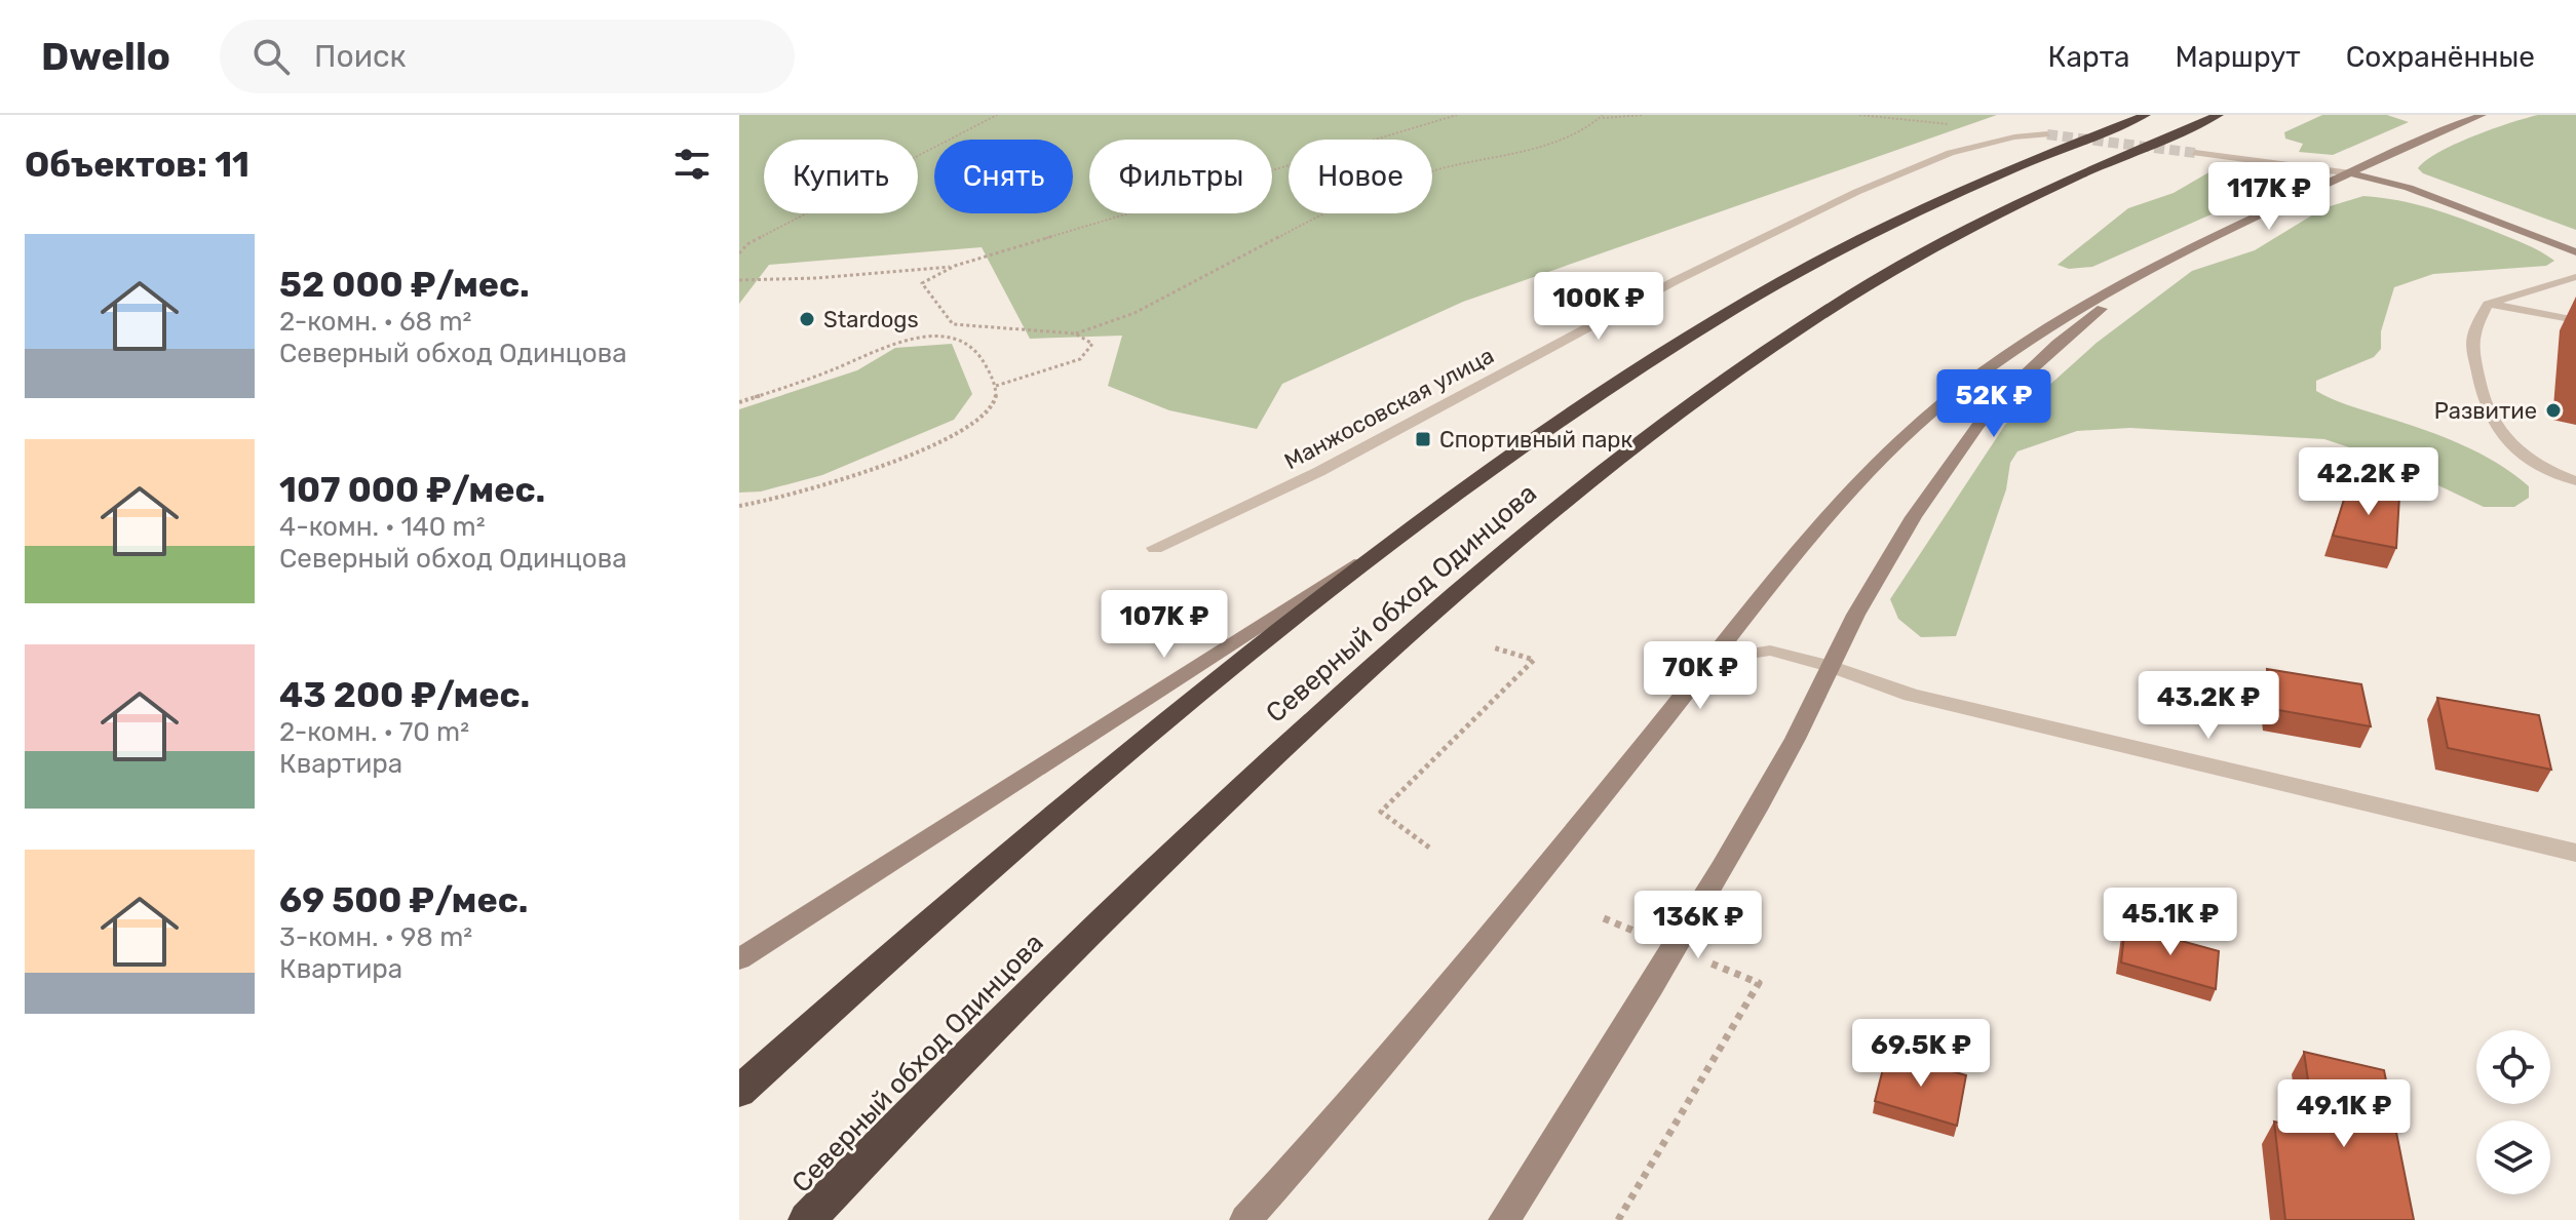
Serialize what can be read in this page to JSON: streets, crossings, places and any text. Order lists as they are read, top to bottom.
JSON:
{
  "streets": {
    "highway": ["Северный обход Одинцова"],
    "street": ["Манжосовская улица"]
  },
  "places": {
    "other": ["Stardogs", "Развитие"],
    "transit": ["Спортивный парк"]
  },
  "page": {
    "header": "Dwello",
    "search": "Поиск",
    "nav": ["Карта", "Маршрут", "Сохранённые"],
    "heading": "Объектов: 11",
    "chip": [
      "Купить",
      "Снять",
      "Фильтры",
      "Новое"
    ],
    "price": [
      "117K ₽",
      "100K ₽",
      "52K ₽",
      "42.2K ₽",
      "107K ₽",
      "70K ₽",
      "43.2K ₽",
      "45.1K ₽",
      "136K ₽",
      "69.5K ₽",
      "49.1K ₽"
    ],
    "list": [
      {
        "name": "52 000 ₽/мес.",
        "note": "2-комн. · 68 m² · Северный обход Одинцова"
      },
      {
        "name": "107 000 ₽/мес.",
        "note": "4-комн. · 140 m² · Северный обход Одинцова"
      },
      {
        "name": "43 200 ₽/мес.",
        "note": "2-комн. · 70 m² · Квартира"
      },
      {
        "name": "69 500 ₽/мес.",
        "note": "3-комн. · 98 m² · Квартира"
      }
    ]
  }
}
